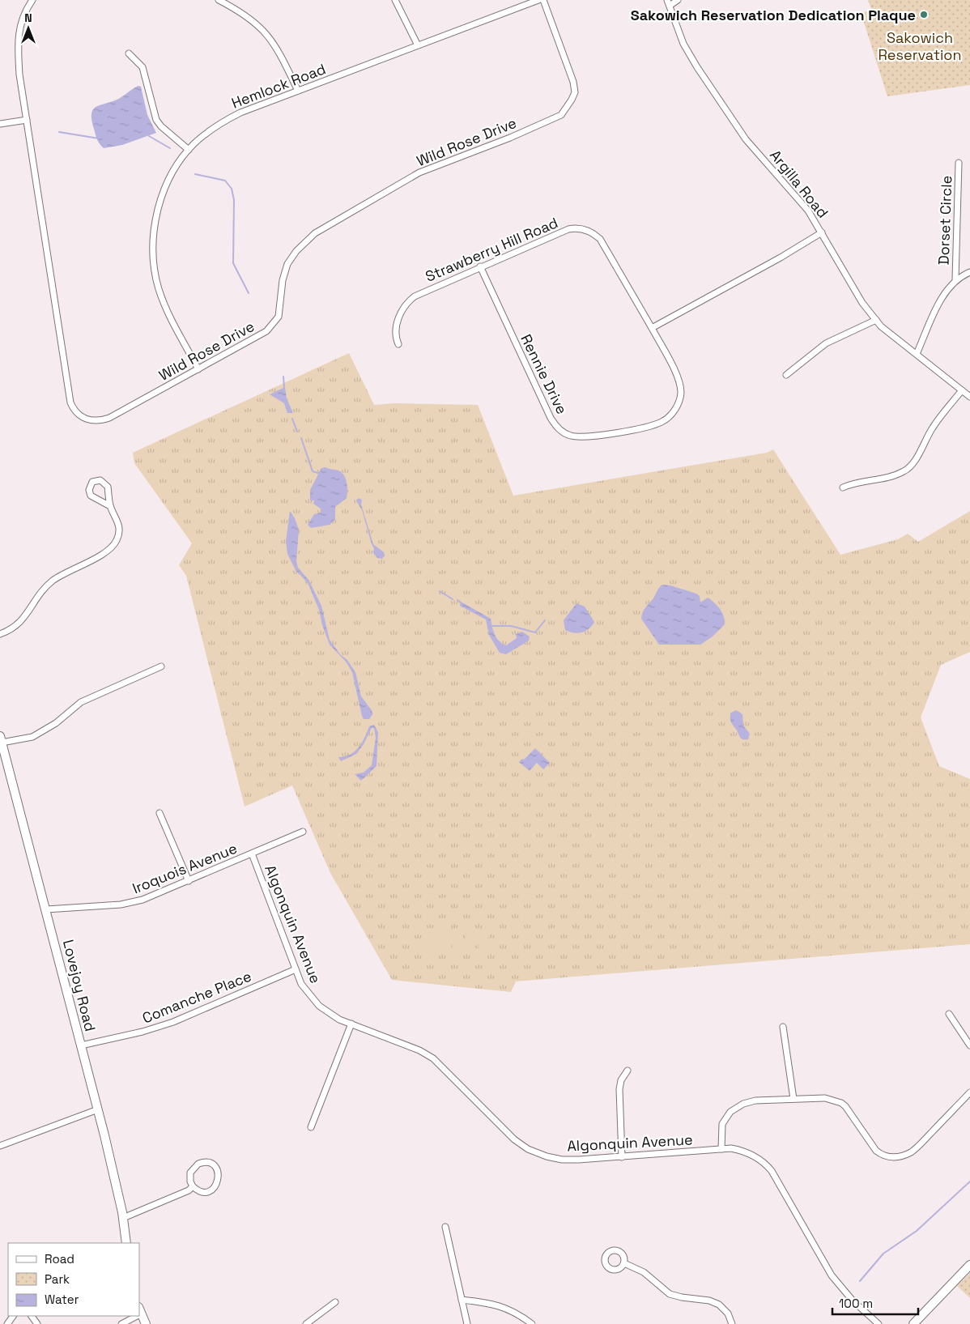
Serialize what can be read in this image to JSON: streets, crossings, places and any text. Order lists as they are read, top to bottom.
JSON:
{
  "streets": {
    "main road": ["Lovejoy Road"],
    "street": [
      "Hemlock Road",
      "Wild Rose Drive",
      "Argilla Road",
      "Dorset Circle",
      "Strawberry Hill Road",
      "Rennie Drive",
      "Iroquois Avenue",
      "Algonquin Avenue",
      "Comanche Place"
    ]
  },
  "crossings": [
    ["Hemlock Road", "Wild Rose Drive"],
    ["Strawberry Hill Road", "Rennie Drive"],
    ["Iroquois Avenue", "Algonquin Avenue"],
    ["Iroquois Avenue", "Lovejoy Road"],
    ["Algonquin Avenue", "Comanche Place"],
    ["Lovejoy Road", "Comanche Place"]
  ],
  "parks": ["Sakowich Reservation"],
  "places": ["Sakowich Reservation Dedication Plaque"],
  "legend": ["Road", "Park", "Water"],
  "scale_bar": "100 m",
  "north": "top"
}
